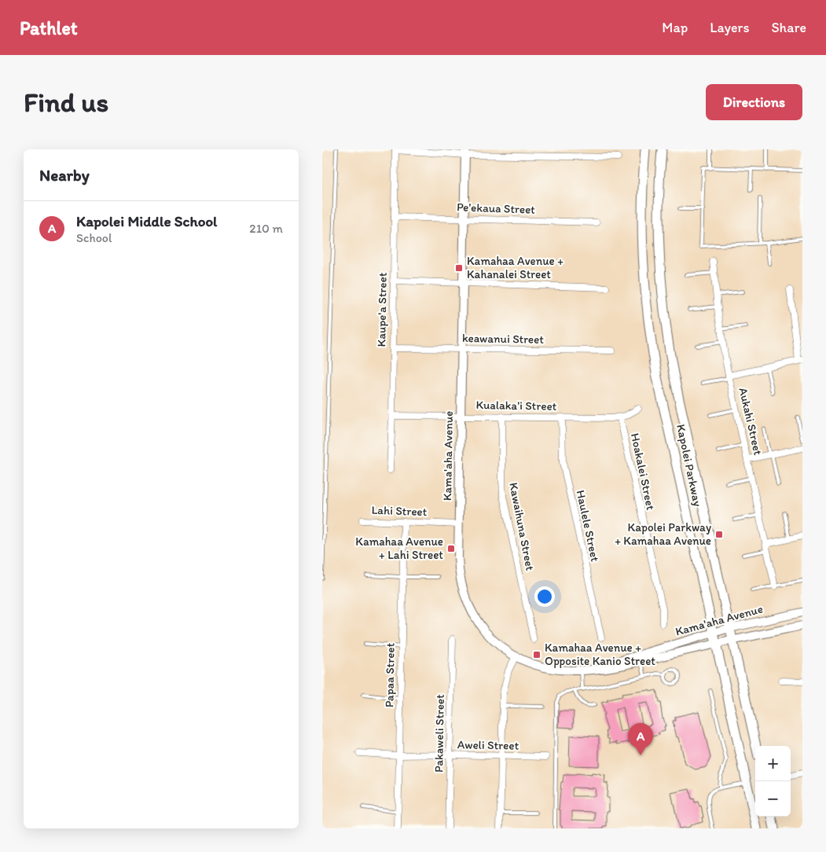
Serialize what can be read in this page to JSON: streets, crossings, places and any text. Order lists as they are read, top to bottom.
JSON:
{
  "streets": {
    "main road": ["Kapolei Parkway"],
    "street": [
      "Pe'ekaua Street",
      "Kaupe'a Street",
      "keawanui Street",
      "Kualaka'i Street",
      "Aukahi Street",
      "Kama'aha Avenue",
      "Hoakalei Street",
      "Lahi Street",
      "Haulele Street",
      "Kawaihuna Street",
      "Papaa Street",
      "Pakaweli Street",
      "Aweli Street"
    ]
  },
  "crossings": [
    ["Pe'ekaua Street", "Kaupe'a Street"],
    ["Pe'ekaua Street", "Kama'aha Avenue"],
    ["Kaupe'a Street", "keawanui Street"],
    ["Kaupe'a Street", "Kualaka'i Street"],
    ["keawanui Street", "Kama'aha Avenue"],
    ["Kualaka'i Street", "Kama'aha Avenue"],
    ["Kualaka'i Street", "Hoakalei Street"],
    ["Kualaka'i Street", "Haulele Street"],
    ["Kualaka'i Street", "Kawaihuna Street"],
    ["Kama'aha Avenue", "Kapolei Parkway"],
    ["Kama'aha Avenue", "Lahi Street"],
    ["Lahi Street", "Papaa Street"],
    ["Papaa Street", "Aweli Street"],
    ["Pakaweli Street", "Aweli Street"]
  ],
  "places": {
    "transit": [
      "Kamahaa Avenue + Kahanalei Street",
      "Kapolei Parkway + Kamahaa Avenue",
      "Kamahaa Avenue + Lahi Street",
      "Kamahaa Avenue + Opposite Kanio Street"
    ]
  },
  "page": {
    "header": "Pathlet",
    "nav": ["Map", "Layers", "Share"],
    "buttons": "Directions",
    "title": "Find us",
    "heading": "Nearby",
    "list": [
      {
        "mark": "A",
        "name": "Kapolei Middle School",
        "note": "School",
        "value": "210 m"
      }
    ],
    "pins": "A",
    "map_buttons": ["+", "−"]
  }
}
